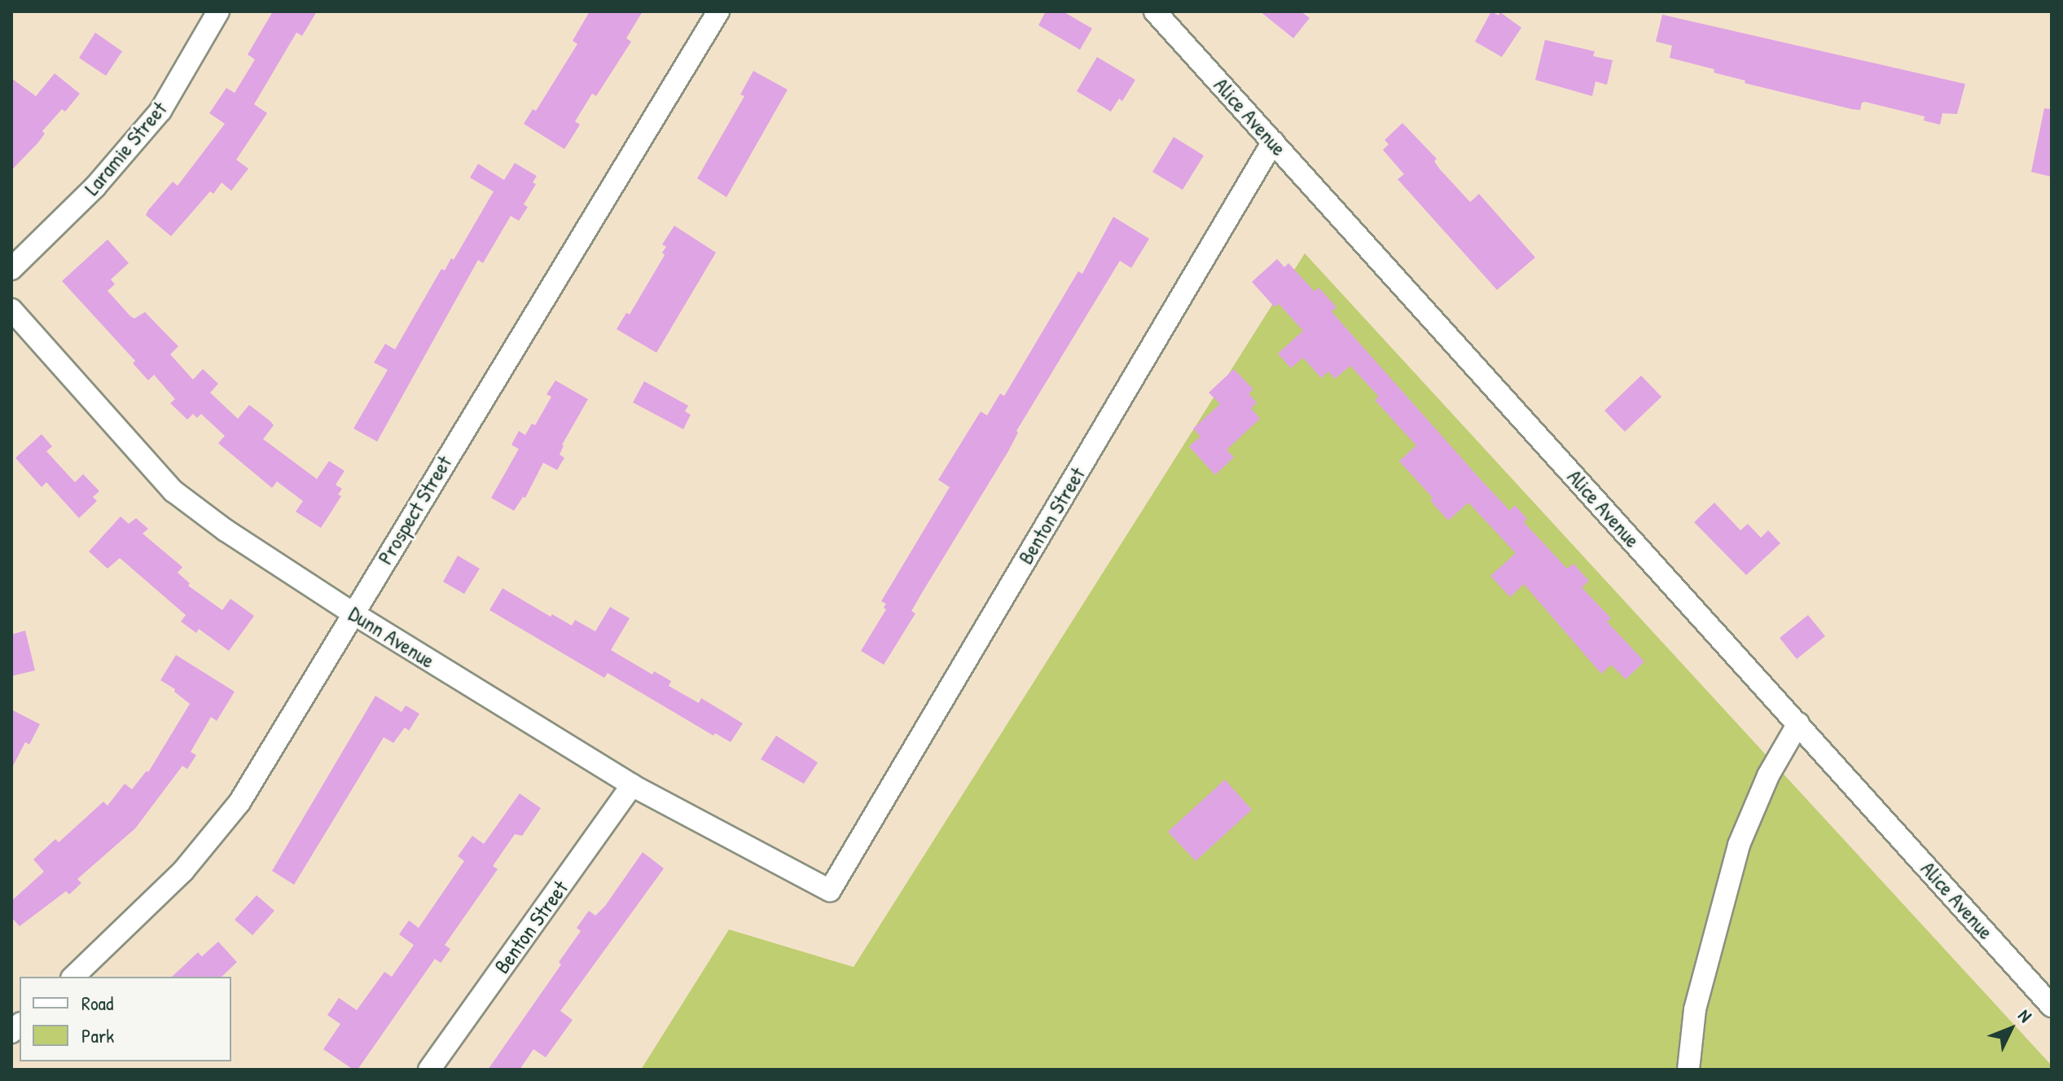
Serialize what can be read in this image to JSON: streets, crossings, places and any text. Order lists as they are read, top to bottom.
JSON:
{
  "streets": {
    "street": [
      "Alice Avenue",
      "Laramie Street",
      "Prospect Street",
      "Benton Street",
      "Dunn Avenue"
    ]
  },
  "crossings": [
    ["Alice Avenue", "Benton Street"],
    ["Prospect Street", "Dunn Avenue"],
    ["Benton Street", "Dunn Avenue"]
  ],
  "legend": ["Road", "Park"],
  "north": "top right"
}
